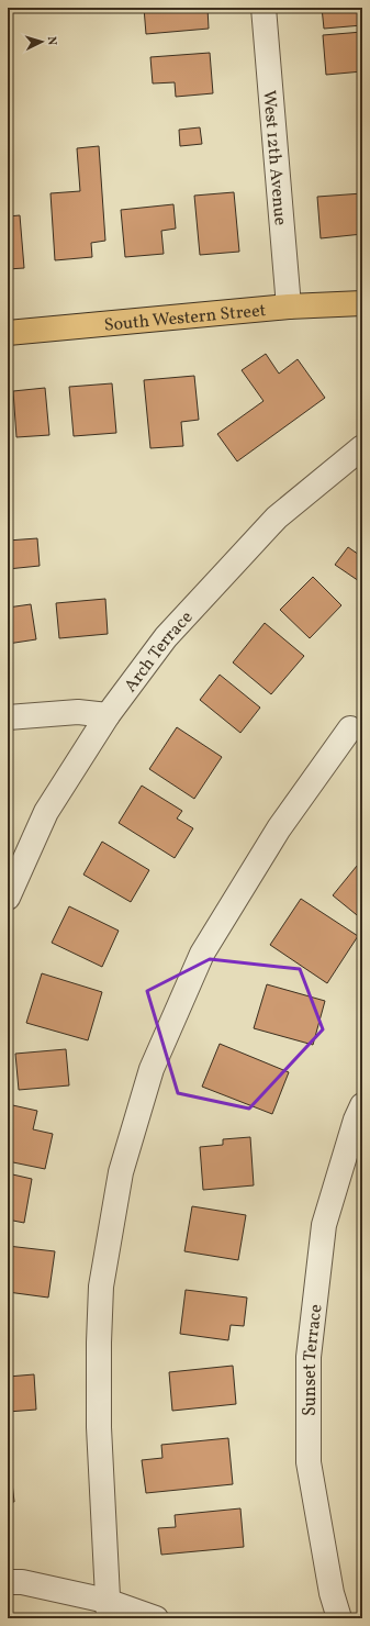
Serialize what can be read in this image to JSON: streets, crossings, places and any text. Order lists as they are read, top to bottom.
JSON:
{
  "streets": {
    "main road": ["South Western Street"],
    "street": ["West 12th Avenue", "Arch Terrace", "Sunset Terrace"]
  },
  "crossings": [
    ["West 12th Avenue", "South Western Street"]
  ],
  "north": "right"
}
